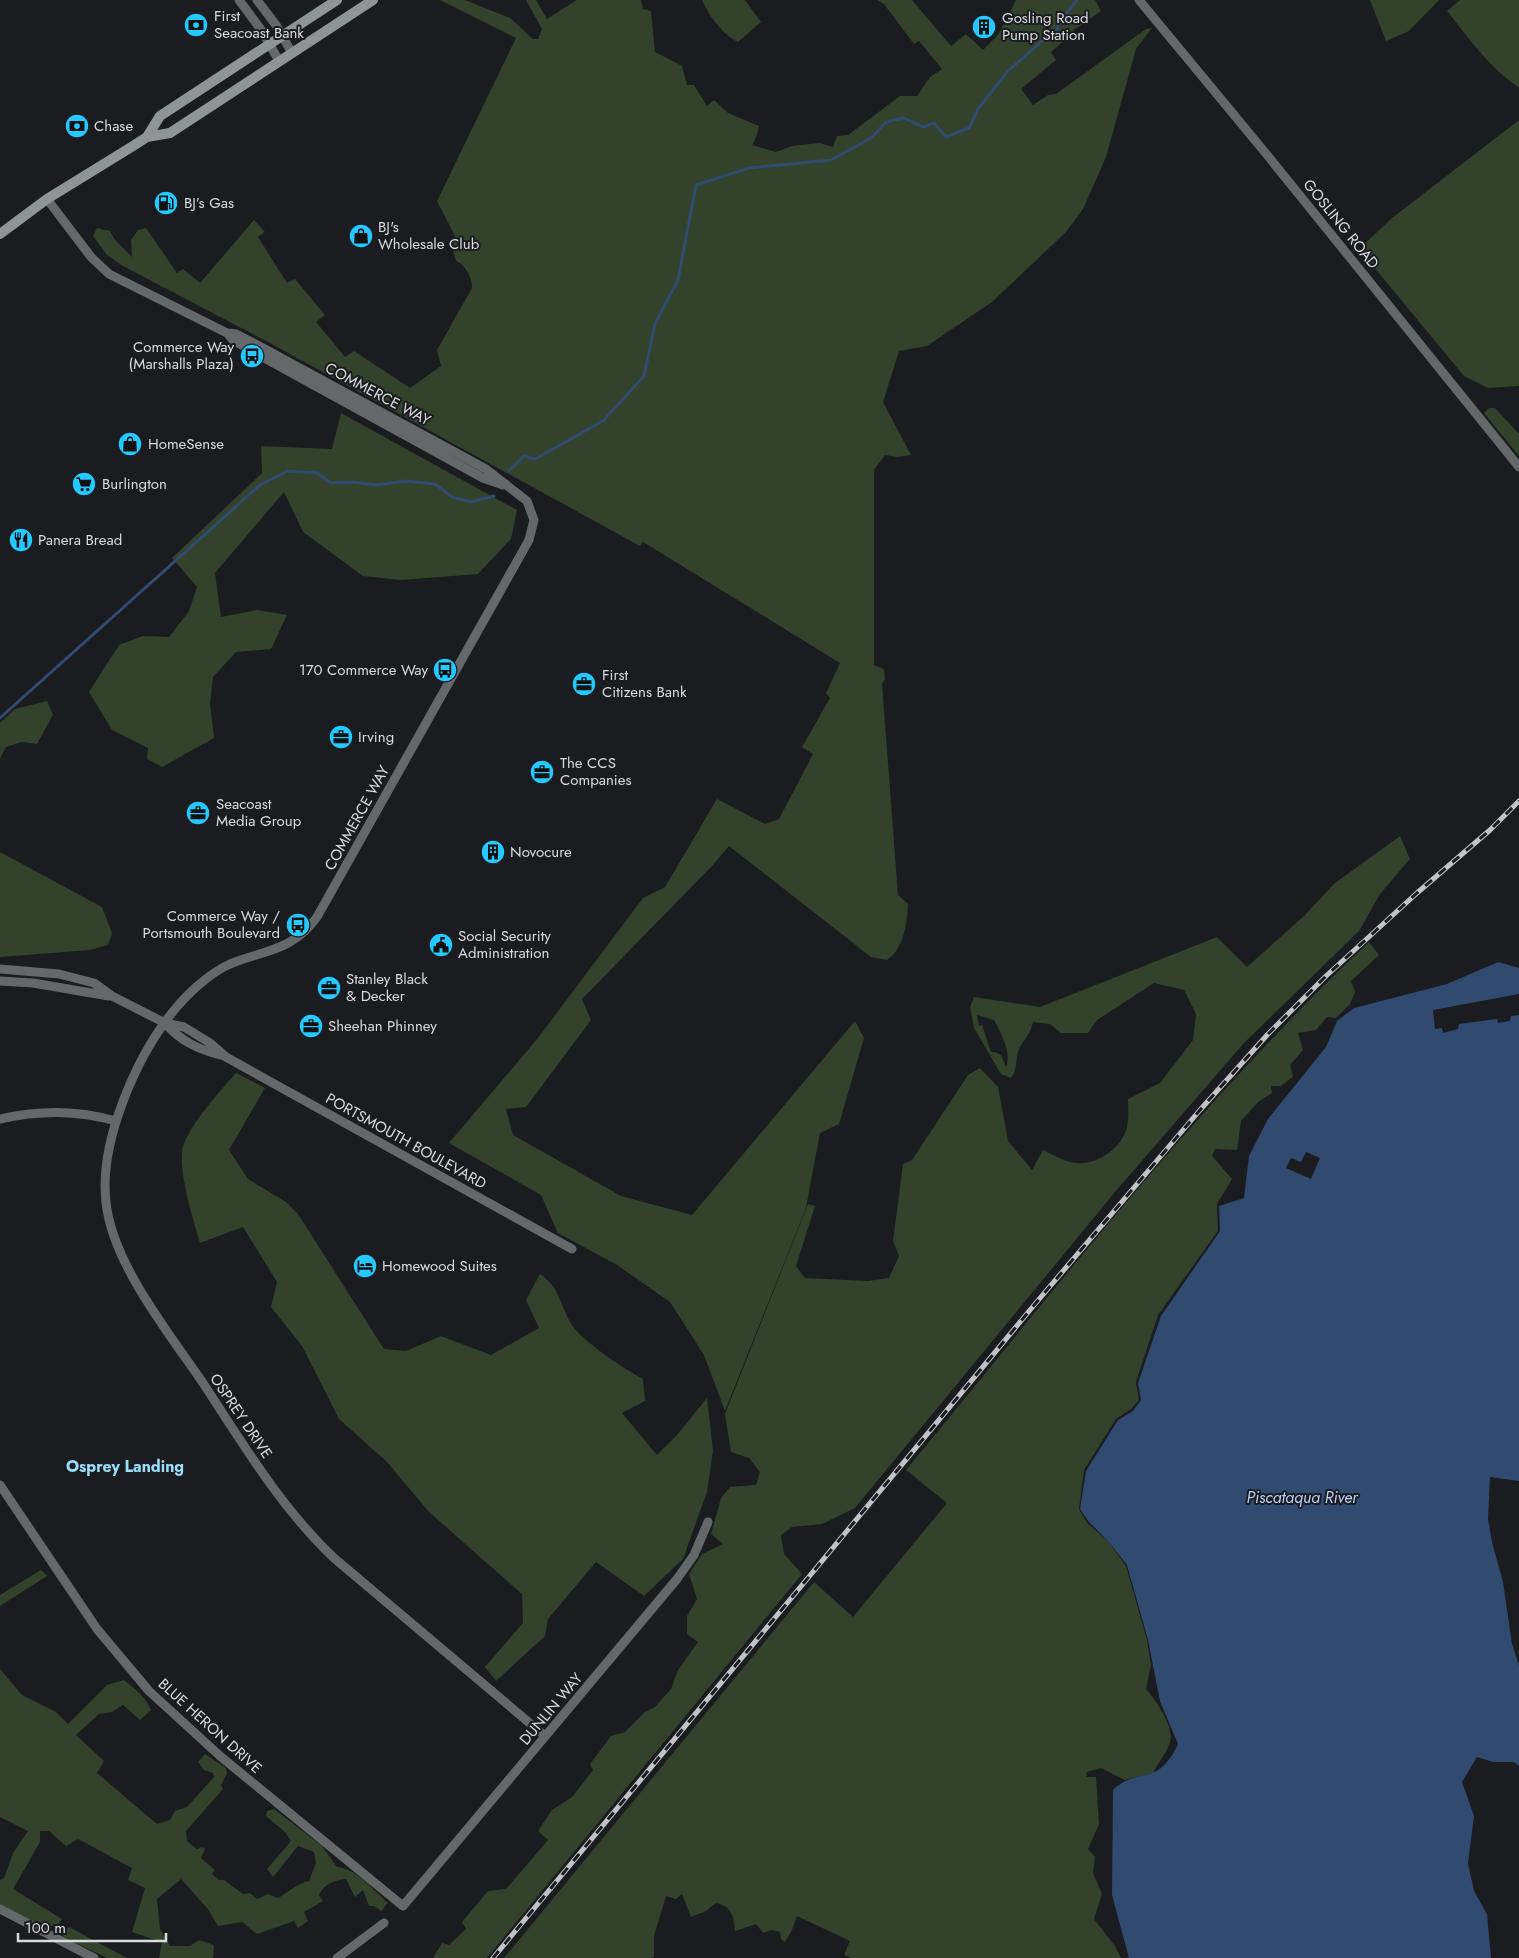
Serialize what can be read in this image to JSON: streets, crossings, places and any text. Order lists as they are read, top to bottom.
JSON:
{
  "streets": {
    "street": [
      "GOSLING ROAD",
      "COMMERCE WAY",
      "PORTSMOUTH BOULEVARD",
      "OSPREY DRIVE",
      "DUNLIN WAY",
      "BLUE HERON DRIVE"
    ]
  },
  "crossings": [
    ["COMMERCE WAY", "PORTSMOUTH BOULEVARD"],
    ["COMMERCE WAY", "OSPREY DRIVE"],
    ["PORTSMOUTH BOULEVARD", "OSPREY DRIVE"],
    ["OSPREY DRIVE", "DUNLIN WAY"],
    ["DUNLIN WAY", "BLUE HERON DRIVE"]
  ],
  "districts": ["Osprey Landing"],
  "water": ["Piscataqua River"],
  "places": {
    "bank": ["First Seacoast Bank", "Chase"],
    "building": ["Gosling Road Pump Station", "Novocure"],
    "fuel station": ["BJ’s Gas"],
    "shop": ["BJ's Wholesale Club", "HomeSense"],
    "bus stop": ["Commerce Way (Marshalls Plaza)", "170 Commerce Way", "Commerce Way / Portsmouth Boulevard"],
    "supermarket": ["Burlington"],
    "restaurant": ["Panera Bread"],
    "office": [
      "First Citizens Bank",
      "Irving",
      "The CCS Companies",
      "Seacoast Media Group",
      "Stanley Black & Decker",
      "Sheehan Phinney"
    ],
    "public building": ["Social Security Administration"],
    "hotel": ["Homewood Suites"]
  },
  "scale_bar": "100 m"
}
